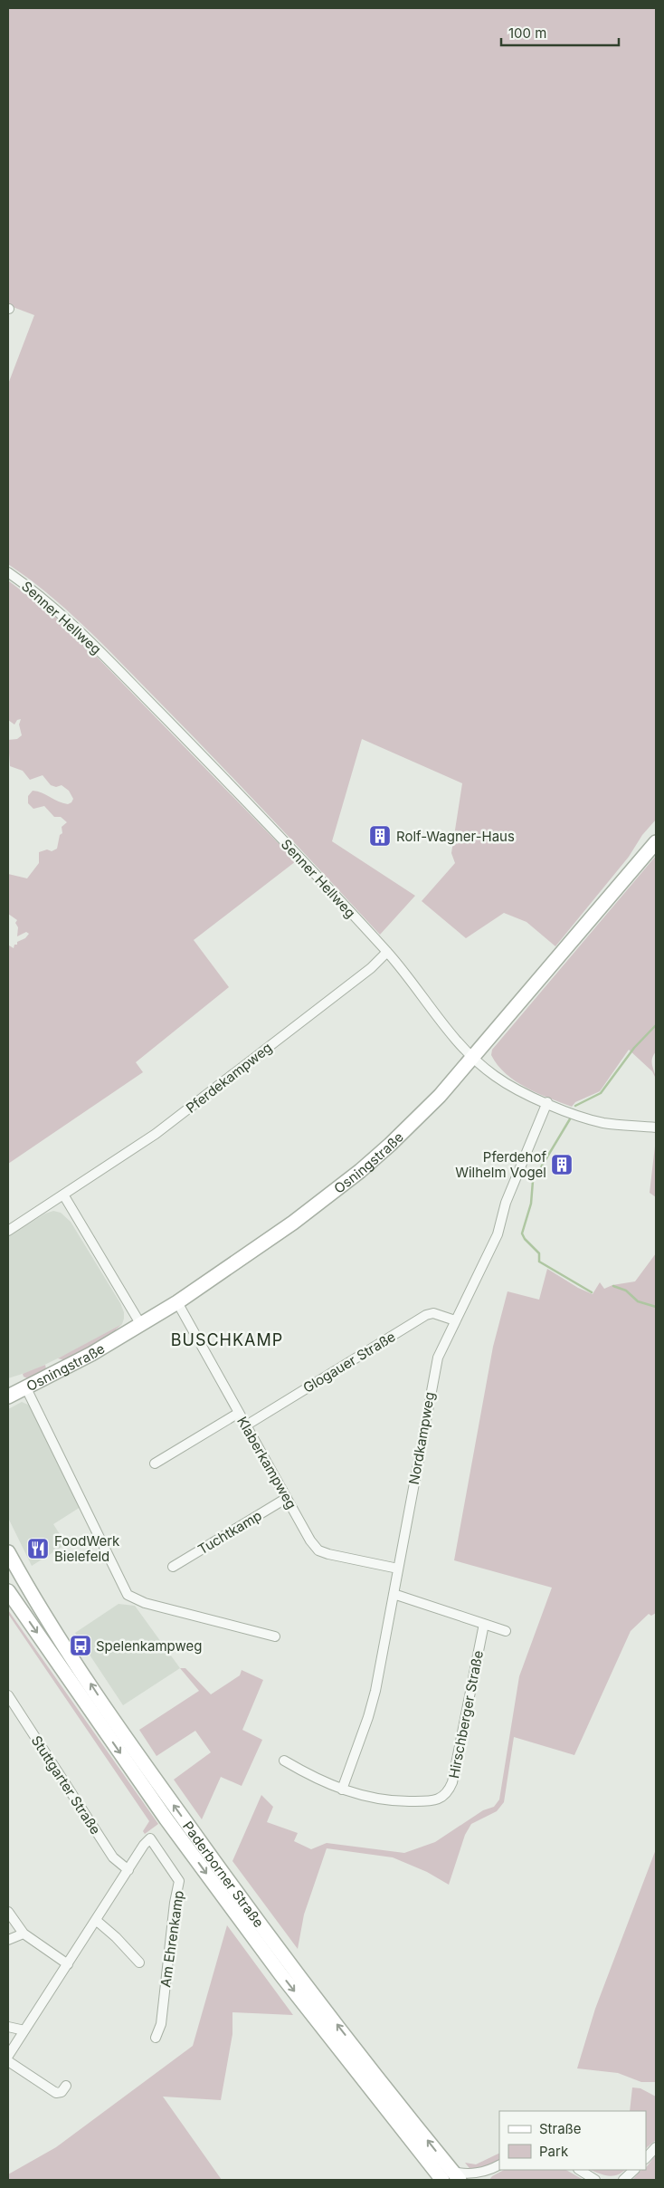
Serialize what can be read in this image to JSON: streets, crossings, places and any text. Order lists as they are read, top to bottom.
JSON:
{
  "streets": {
    "main road": ["Osningstraße", "Paderborner Straße"],
    "street": [
      "Senner Hellweg",
      "Pferdekampweg",
      "Glogauer Straße",
      "Nordkampweg",
      "Klaberkampweg",
      "Tuchtkamp",
      "Hirschberger Straße",
      "Stuttgarter Straße",
      "Am Ehrenkamp"
    ]
  },
  "crossings": [
    ["Senner Hellweg", "Pferdekampweg"],
    ["Senner Hellweg", "Osningstraße"],
    ["Senner Hellweg", "Nordkampweg"],
    ["Osningstraße", "Klaberkampweg"],
    ["Glogauer Straße", "Nordkampweg"],
    ["Glogauer Straße", "Klaberkampweg"],
    ["Nordkampweg", "Klaberkampweg"],
    ["Nordkampweg", "Hirschberger Straße"],
    ["Klaberkampweg", "Tuchtkamp"],
    ["Stuttgarter Straße", "Am Ehrenkamp"]
  ],
  "districts": ["BUSCHKAMP"],
  "places": {
    "building": ["Rolf-Wagner-Haus", "Pferdehof Wilhelm Vogel"],
    "restaurant": ["FoodWerk Bielefeld"],
    "bus stop": ["Spelenkampweg"]
  },
  "legend": ["Straße", "Park"],
  "scale_bar": "100 m"
}
